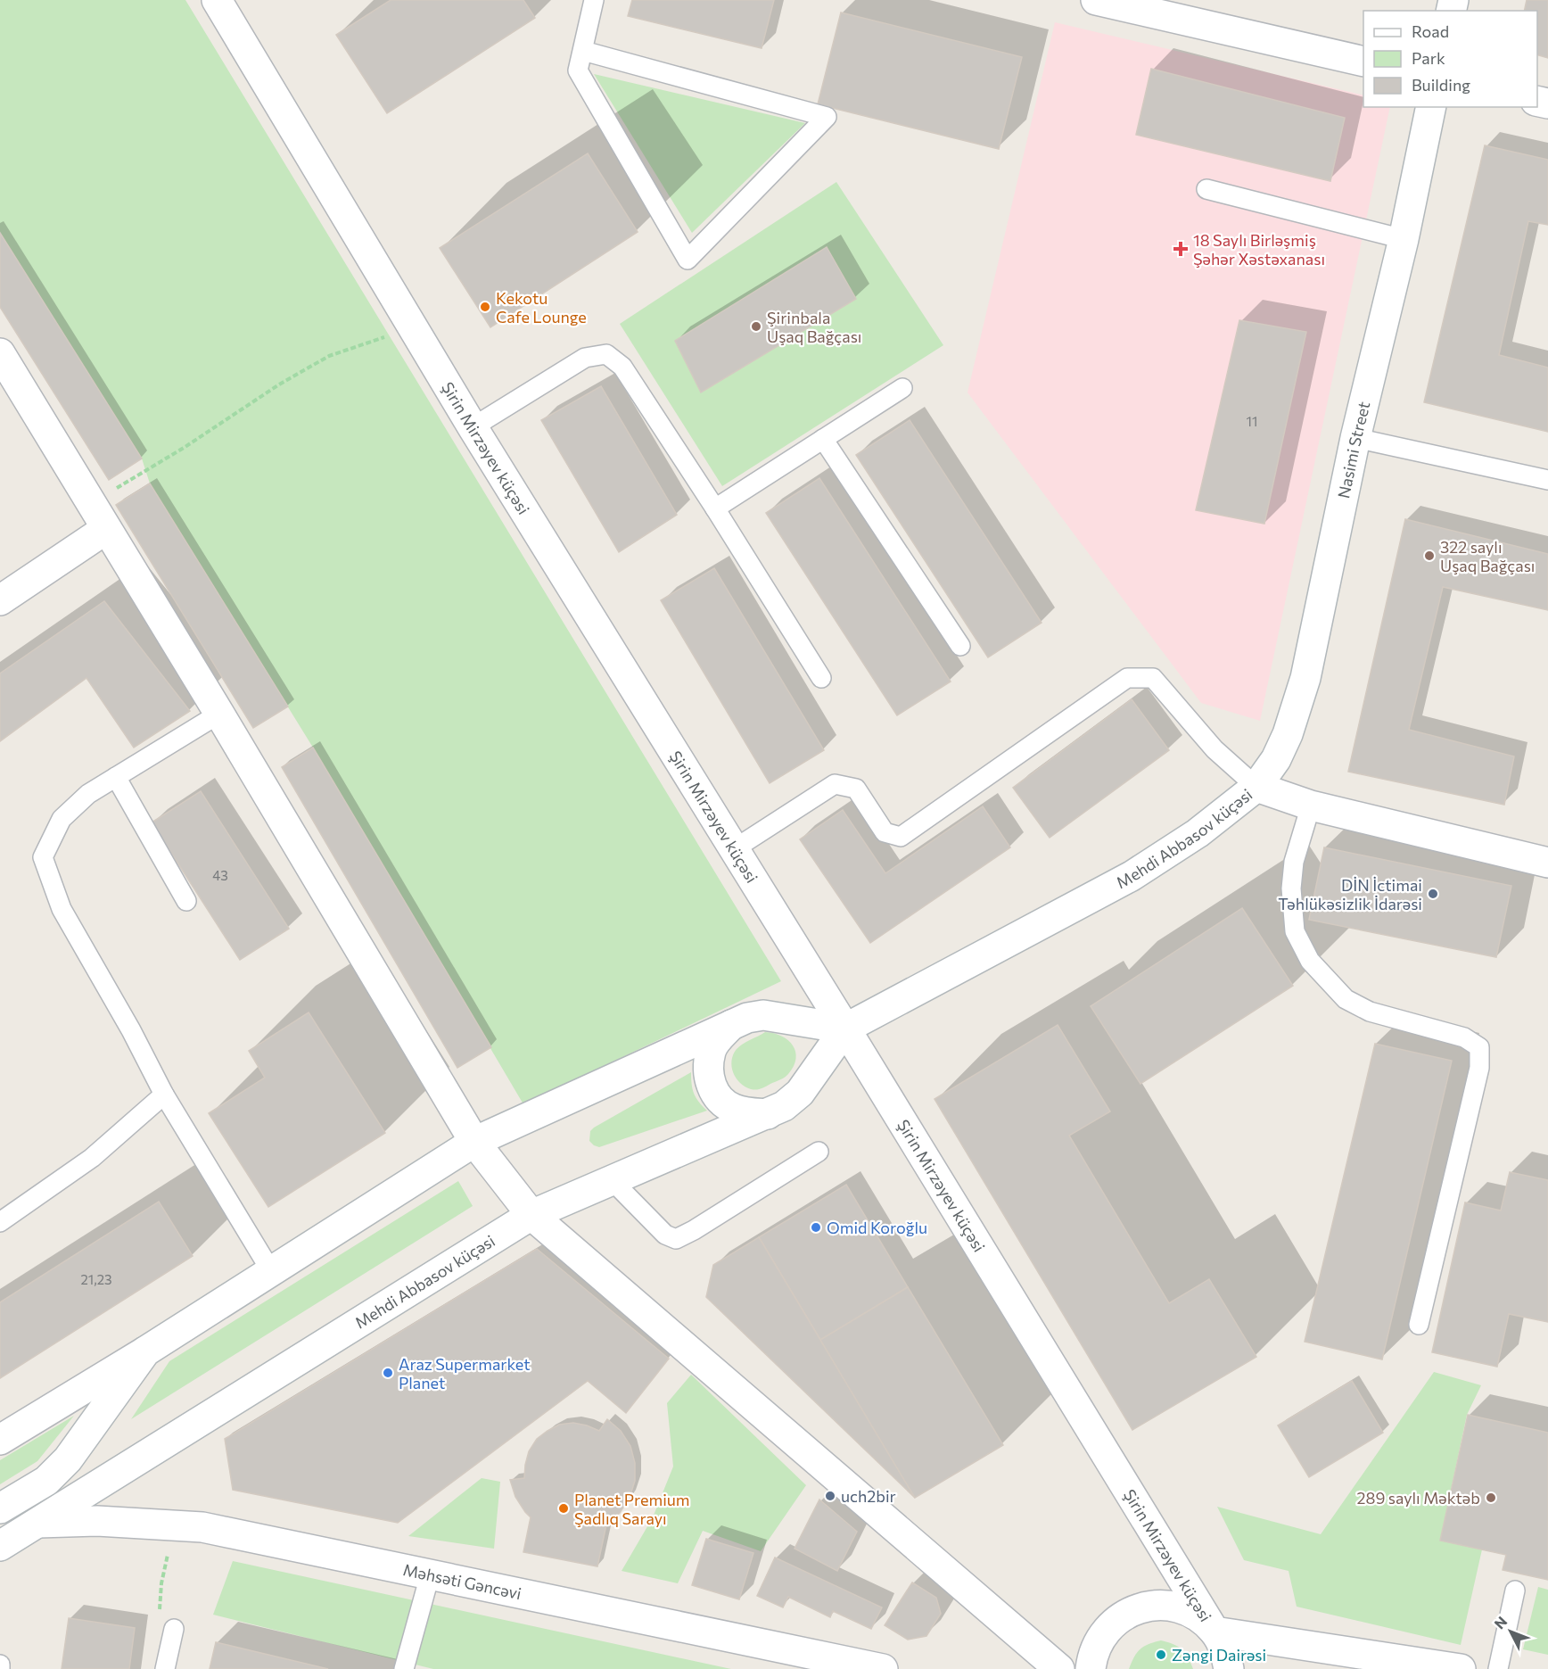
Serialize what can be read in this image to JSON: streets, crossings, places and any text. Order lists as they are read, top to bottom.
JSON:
{
  "streets": {
    "street": [
      "Şirin Mirzəyev küçəsi",
      "Nasimi Street",
      "Mehdi Abbasov küçəsi",
      "Məhsəti Gəncəvi"
    ]
  },
  "crossings": [
    ["Şirin Mirzəyev küçəsi", "Mehdi Abbasov küçəsi"],
    ["Nasimi Street", "Mehdi Abbasov küçəsi"],
    ["Mehdi Abbasov küçəsi", "Məhsəti Gəncəvi"]
  ],
  "places": {
    "health": ["18 Saylı Birləşmiş Şəhər Xəstəxanası"],
    "other": [
      "Kekotu Cafe Lounge",
      "Şirinbala Uşaq Bağçası",
      "322 saylı Uşaq Bağçası",
      "DİN İctimai Təhlükəsizlik İdarəsi",
      "Omid Koroğlu",
      "Araz Supermarket Planet",
      "uch2bir",
      "289 saylı Məktəb",
      "Planet Premium Şadlıq Sarayı",
      "Zəngi Dairəsi"
    ]
  },
  "house_numbers": ["11", "43", "21,23"],
  "legend": ["Road", "Park", "Building"],
  "north": "top left"
}
